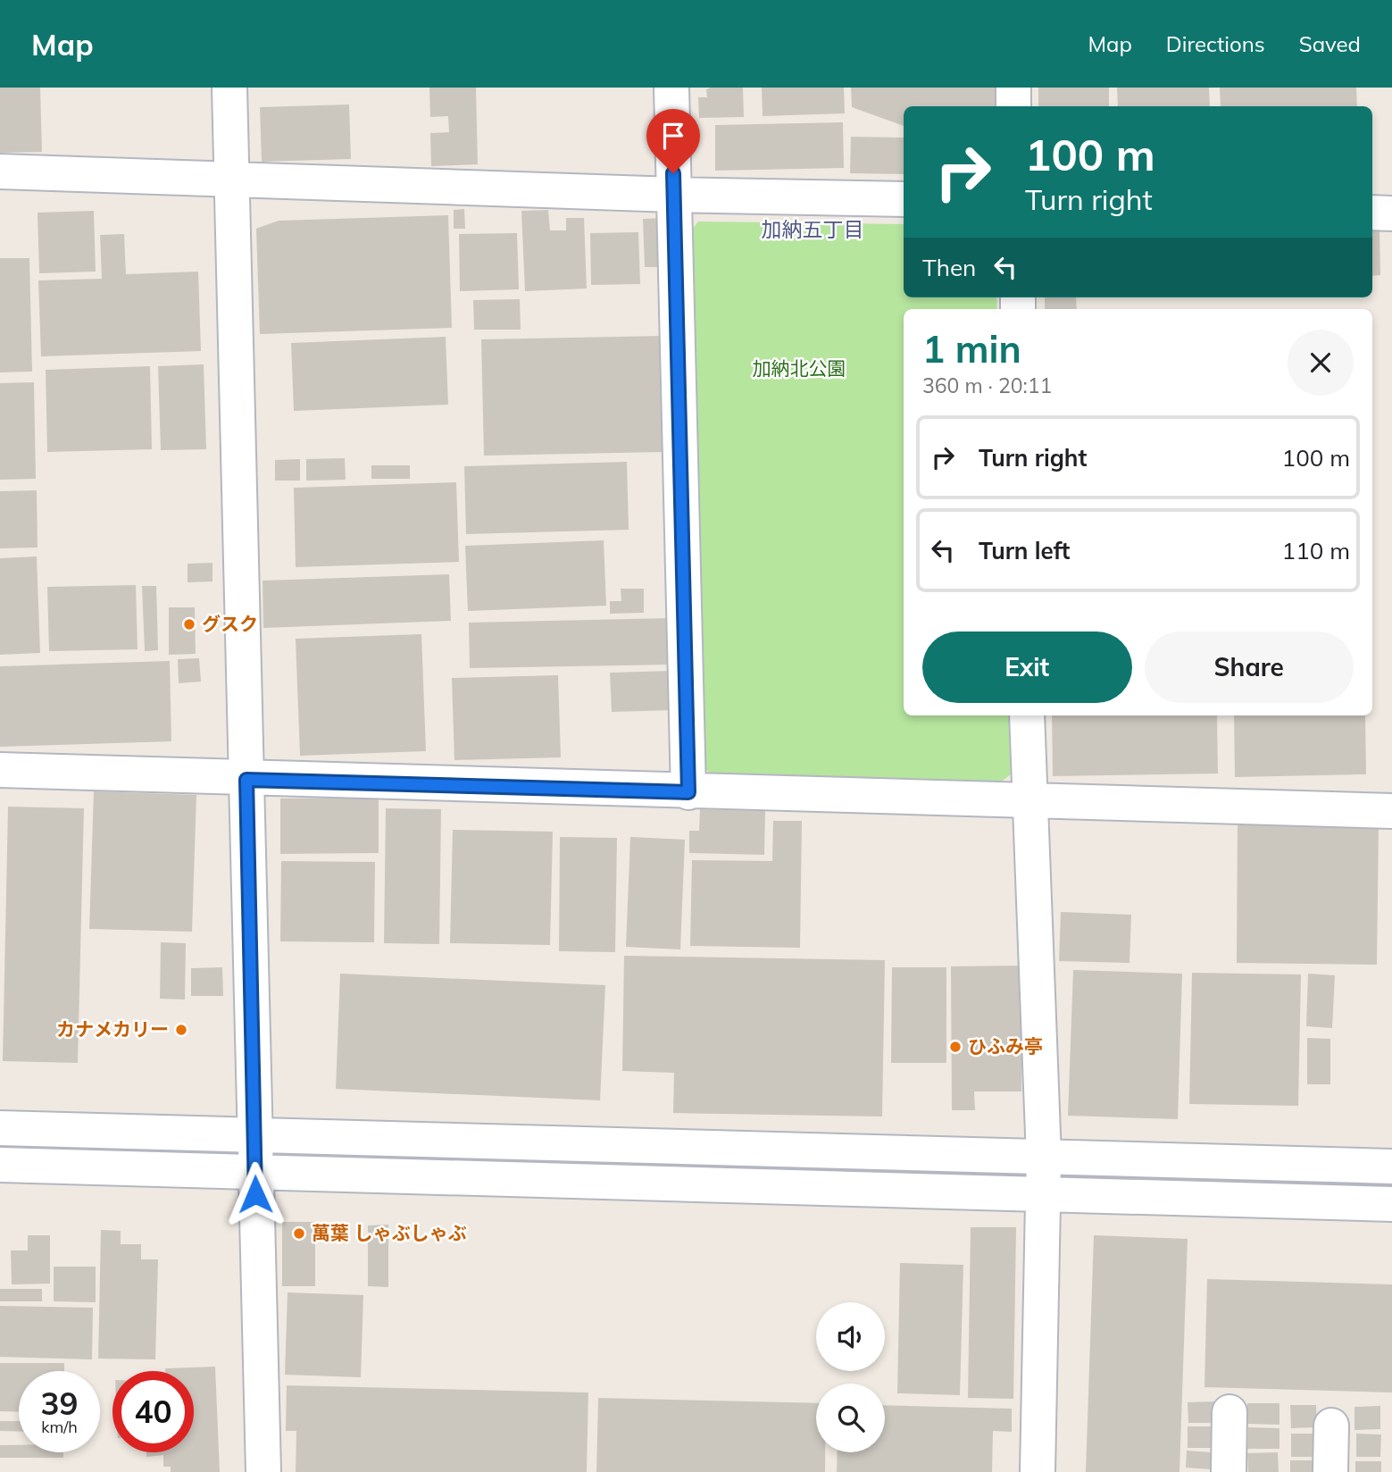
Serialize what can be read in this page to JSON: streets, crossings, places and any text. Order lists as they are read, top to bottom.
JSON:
{
  "districts": ["加納五丁目"],
  "parks": ["加納北公園"],
  "places": [
    "グスク",
    "カナメカリー",
    "ひふみ亭",
    "萬葉 しゃぶしゃぶ"
  ],
  "page": {
    "header": "Map",
    "nav": ["Map", "Directions", "Saved"],
    "turn": ["100 m", "Turn right"],
    "then": "Then",
    "heading": ["1 min", "360 m · 20:11"],
    "list": [
      {
        "name": "Turn right",
        "value": "100 m"
      },
      {
        "name": "Turn left",
        "value": "110 m"
      }
    ],
    "buttons": ["Exit", "Share"],
    "speed": "39 km/h",
    "limit": "40"
  }
}
